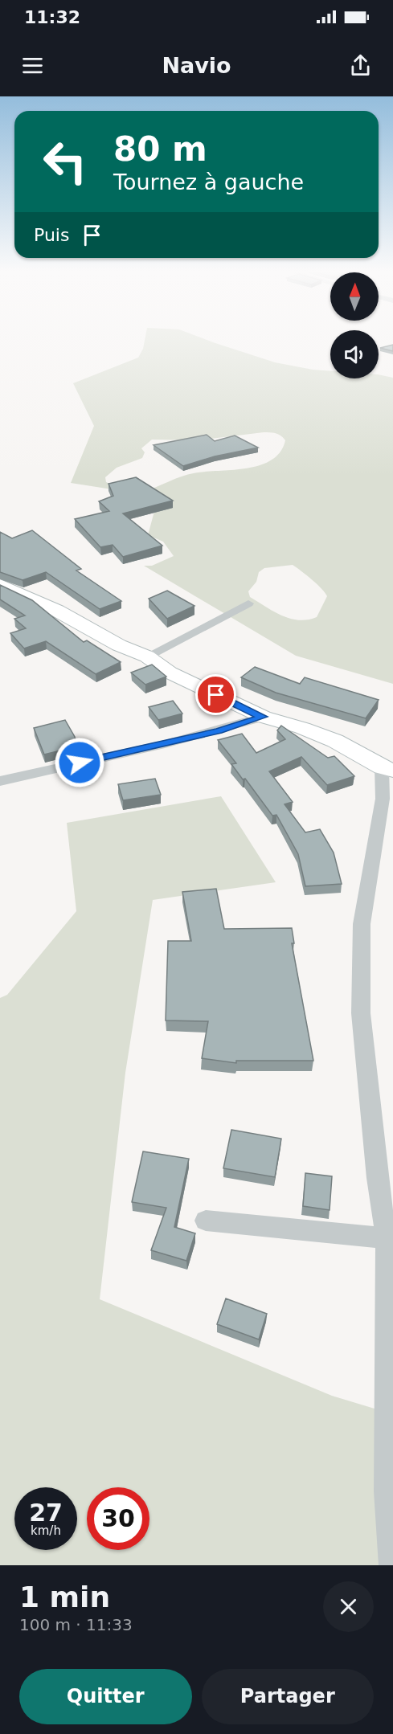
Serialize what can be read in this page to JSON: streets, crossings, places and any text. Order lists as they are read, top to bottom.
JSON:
{
  "north": "top",
  "page": {
    "status": "11:32",
    "header": "Navio",
    "turn": ["80 m", "Tournez à gauche"],
    "then": "Puis",
    "speed": "27 km/h",
    "limit": "30",
    "heading": ["1 min", "100 m · 11:33"],
    "buttons": ["Quitter", "Partager"]
  }
}
